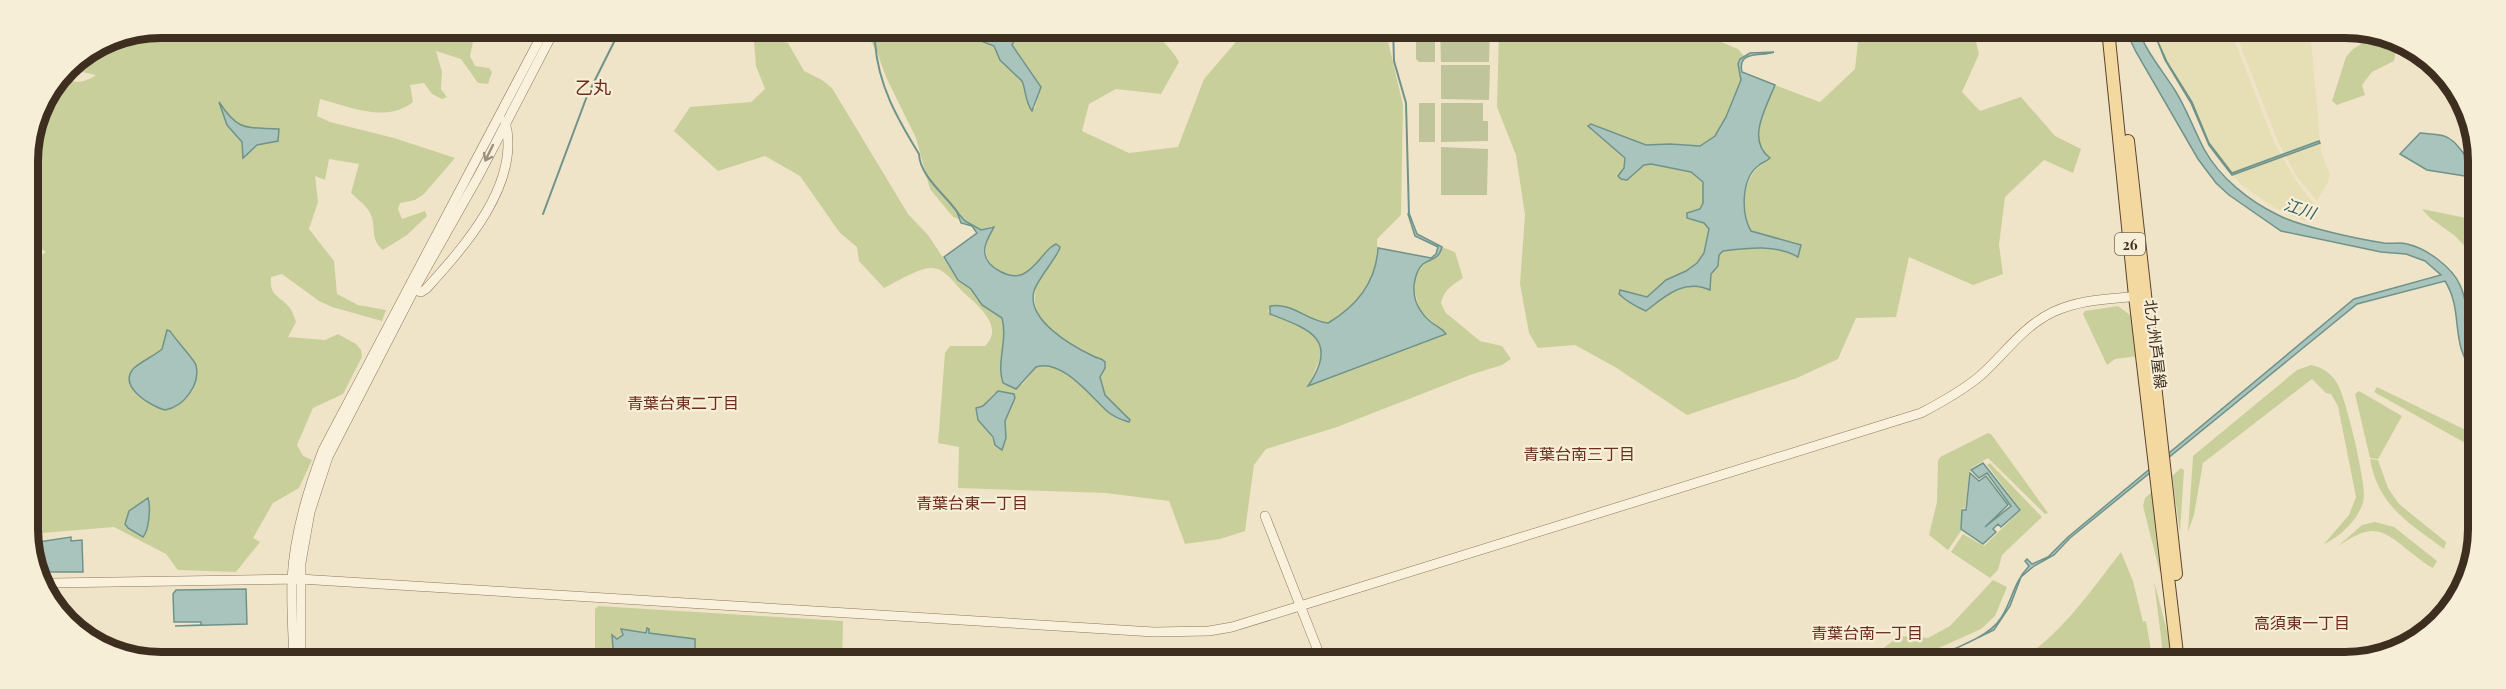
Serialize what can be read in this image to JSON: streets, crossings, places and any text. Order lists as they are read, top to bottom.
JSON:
{
  "streets": {
    "main road": ["26", "北九州芦屋線"]
  },
  "districts": [
    "乙丸",
    "青葉台東二丁目",
    "青葉台南三丁目",
    "青葉台東一丁目",
    "高須東一丁目",
    "青葉台南一丁目"
  ],
  "water": ["江川"]
}
